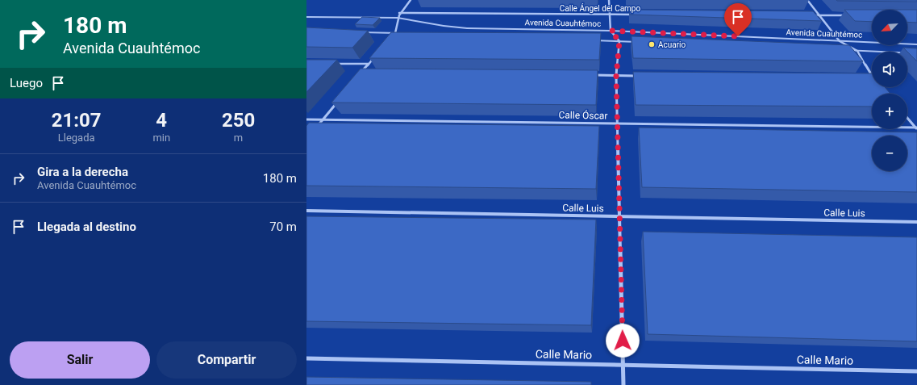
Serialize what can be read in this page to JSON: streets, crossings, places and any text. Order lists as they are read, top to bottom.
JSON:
{
  "streets": {
    "street": [
      "Calle Ángel del Campo",
      "Avenida Cuauhtémoc",
      "Calle Óscar",
      "Calle Luis",
      "Calle Mario"
    ]
  },
  "places": ["Acuario"],
  "north": "bottom left",
  "page": {
    "turn": ["180 m", "Avenida Cuauhtémoc"],
    "map_buttons": ["+", "−"],
    "then": "Luego",
    "eta": [
      "21:07",
      "Llegada",
      "4",
      "min",
      "250",
      "m"
    ],
    "list": [
      {
        "name": "Gira a la derecha",
        "note": "Avenida Cuauhtémoc",
        "value": "180 m"
      },
      {
        "name": "Llegada al destino",
        "value": "70 m"
      }
    ],
    "buttons": ["Salir", "Compartir"]
  }
}
